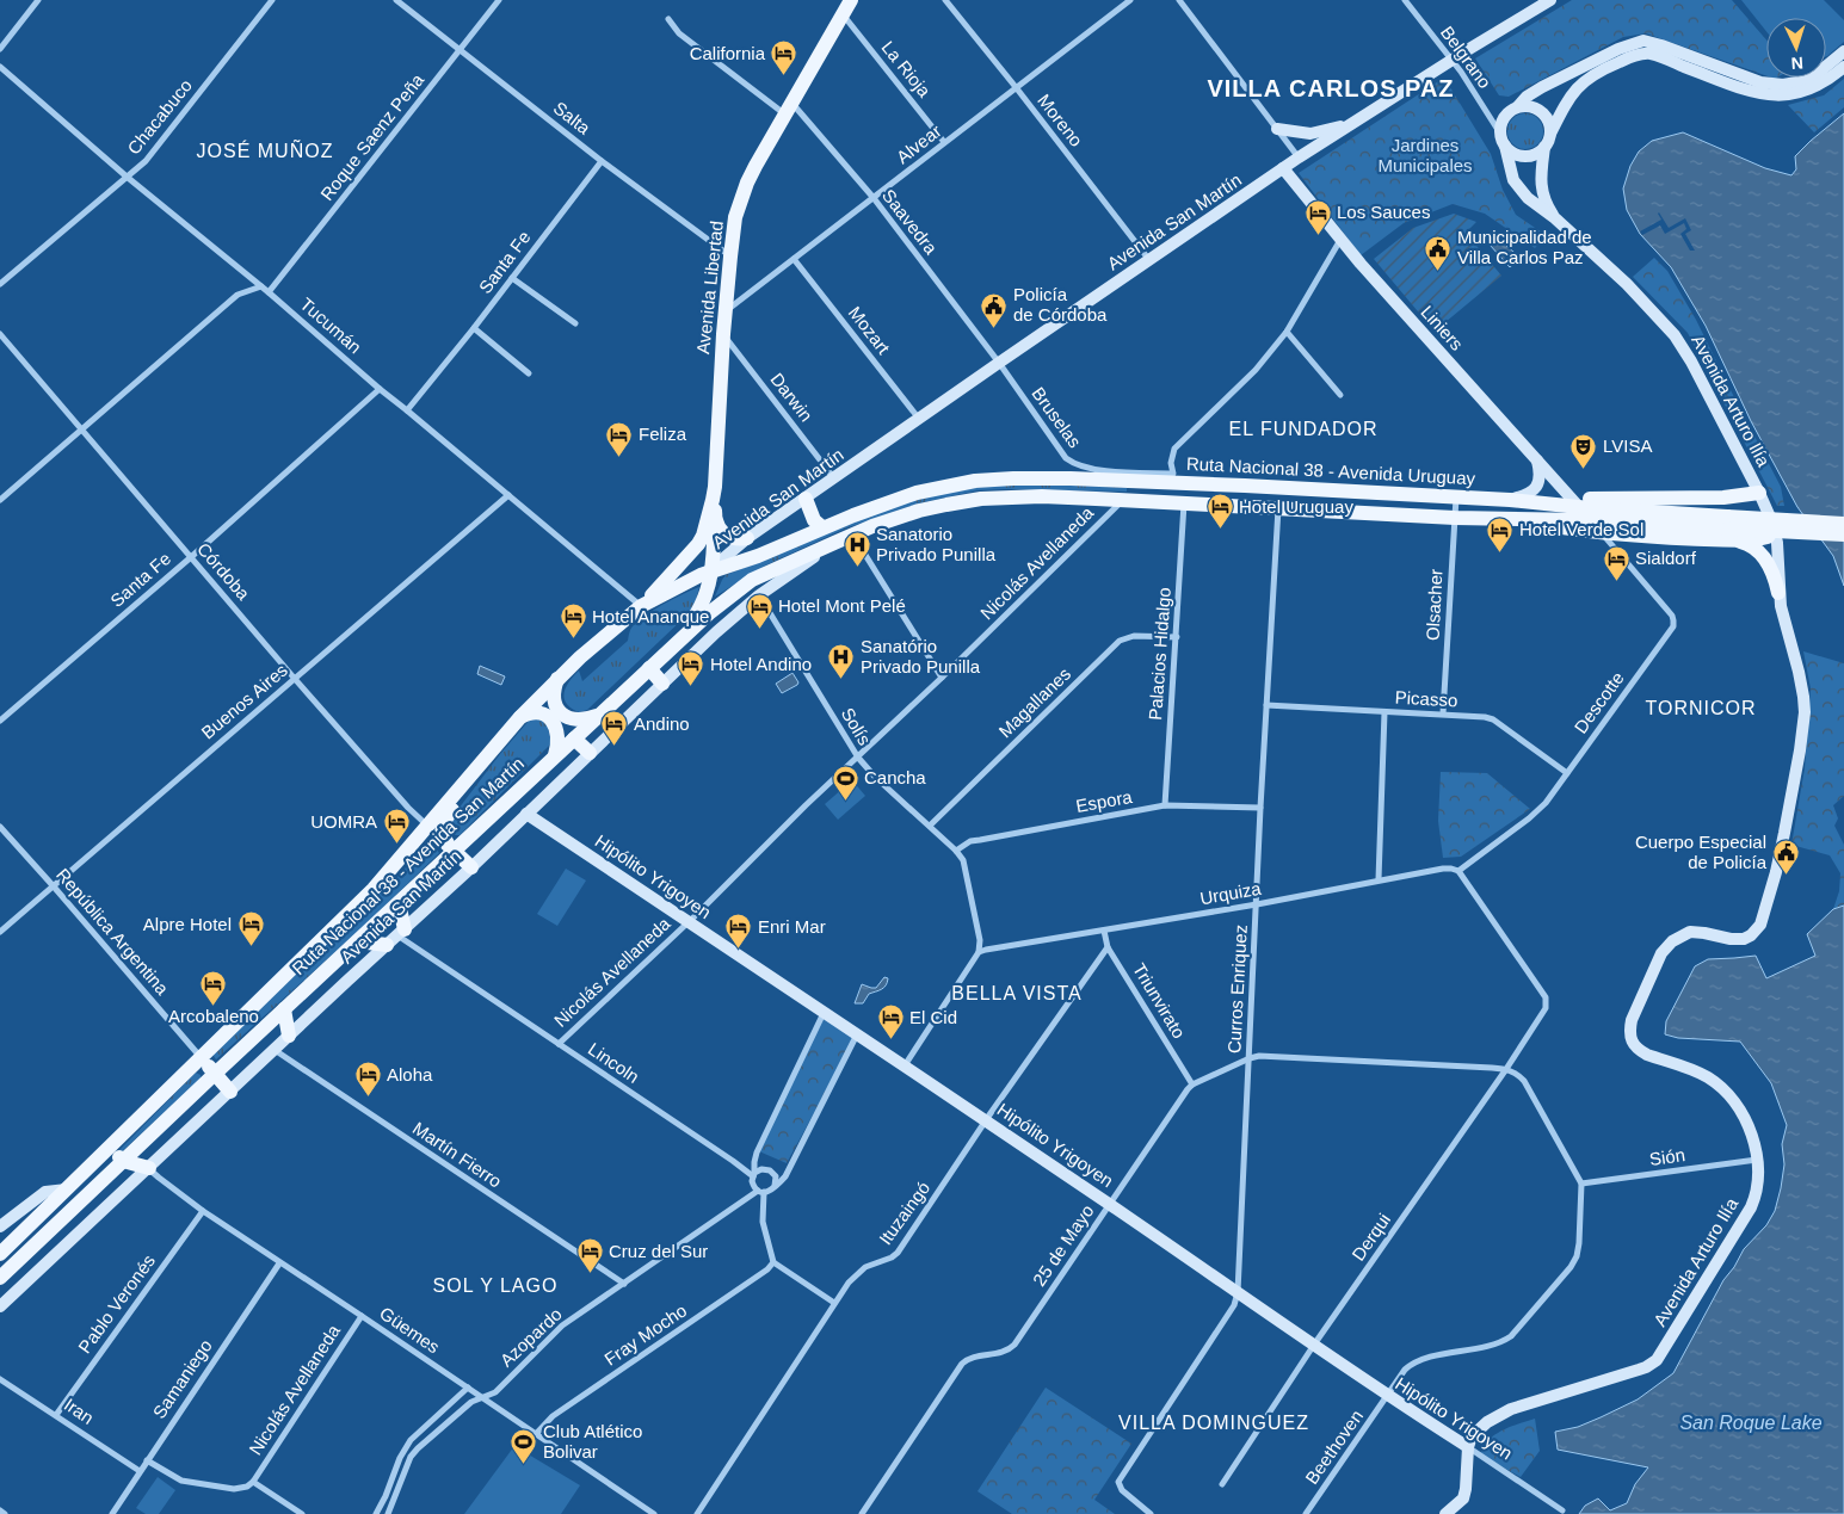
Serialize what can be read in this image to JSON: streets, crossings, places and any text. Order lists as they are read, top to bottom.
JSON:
{
  "streets": {
    "main road": [
      "Avenida San Martín",
      "Avenida Libertad",
      "Liniers",
      "Avenida Arturo Ilía",
      "Ruta Nacional 38 - Avenida Uruguay",
      "Ruta Nacional 38 - Avenida San Martín",
      "Hipólito Yrigoyen"
    ],
    "street": [
      "Belgrano",
      "La Rioja",
      "Chacabuco",
      "Salta",
      "Moreno",
      "Roque Saenz Peña",
      "Alvear",
      "Saavedra",
      "Santa Fe",
      "Tucumán",
      "Mozart",
      "Darwin",
      "Bruselas",
      "Nicolás Avellaneda",
      "Córdoba",
      "Olsacher",
      "Palacios Hidalgo",
      "Picasso",
      "Buenos Aires",
      "Magallanes",
      "Descotte",
      "Solís",
      "Espora",
      "Urquiza",
      "República Argentina",
      "Curros Enriquez",
      "Triunvirato",
      "Lincoln",
      "Martín Fierro",
      "Sión",
      "Ituzaingó",
      "Derqui",
      "25 de Mayo",
      "Pablo Veronés",
      "Güemes",
      "Fray Mocho",
      "Azopardo",
      "Samaniego",
      "Iran",
      "Beethoven"
    ]
  },
  "crossings": [
    ["Belgrano", "Avenida San Martín"],
    ["Belgrano", "Avenida Arturo Ilía"],
    ["La Rioja", "Alvear"],
    ["La Rioja", "Avenida Libertad"],
    ["Chacabuco", "Tucumán"],
    ["Salta", "Roque Saenz Peña"],
    ["Salta", "Santa Fe"],
    ["Salta", "Avenida Libertad"],
    ["Moreno", "Alvear"],
    ["Moreno", "Avenida San Martín"],
    ["Roque Saenz Peña", "Tucumán"],
    ["Alvear", "Saavedra"],
    ["Alvear", "Avenida Libertad"],
    ["Alvear", "Mozart"],
    ["Saavedra", "Avenida San Martín"],
    ["Saavedra", "Avenida Libertad"],
    ["Saavedra", "Bruselas"],
    ["Avenida San Martín", "Avenida Libertad"],
    ["Avenida San Martín", "Liniers"],
    ["Avenida San Martín", "Mozart"],
    ["Avenida San Martín", "Darwin"],
    ["Avenida San Martín", "Bruselas"],
    ["Avenida San Martín", "Solís"],
    ["Avenida San Martín", "Ruta Nacional 38 - Avenida San Martín"],
    ["Avenida San Martín", "Hipólito Yrigoyen"],
    ["Avenida San Martín", "Lincoln"],
    ["Avenida San Martín", "Martín Fierro"],
    ["Avenida San Martín", "Güemes"],
    ["Santa Fe", "Tucumán"],
    ["Santa Fe", "Córdoba"],
    ["Avenida Libertad", "Tucumán"],
    ["Avenida Libertad", "Darwin"],
    ["Avenida Libertad", "Ruta Nacional 38 - Avenida San Martín"],
    ["Tucumán", "Buenos Aires"],
    ["Tucumán", "Ruta Nacional 38 - Avenida San Martín"],
    ["Liniers", "Ruta Nacional 38 - Avenida Uruguay"],
    ["Avenida Arturo Ilía", "Hipólito Yrigoyen"],
    ["Avenida Arturo Ilía", "Sión"],
    ["Ruta Nacional 38 - Avenida Uruguay", "Nicolás Avellaneda"],
    ["Ruta Nacional 38 - Avenida Uruguay", "Olsacher"],
    ["Ruta Nacional 38 - Avenida Uruguay", "Palacios Hidalgo"],
    ["Ruta Nacional 38 - Avenida Uruguay", "Ruta Nacional 38 - Avenida San Martín"],
    ["Ruta Nacional 38 - Avenida Uruguay", "Curros Enriquez"],
    ["Nicolás Avellaneda", "Solís"],
    ["Nicolás Avellaneda", "Hipólito Yrigoyen"],
    ["Nicolás Avellaneda", "Lincoln"],
    ["Nicolás Avellaneda", "Güemes"],
    ["Córdoba", "Buenos Aires"],
    ["Córdoba", "Ruta Nacional 38 - Avenida San Martín"],
    ["Olsacher", "Picasso"],
    ["Palacios Hidalgo", "Magallanes"],
    ["Palacios Hidalgo", "Espora"],
    ["Picasso", "Descotte"],
    ["Picasso", "Curros Enriquez"],
    ["Buenos Aires", "República Argentina"],
    ["Magallanes", "Solís"],
    ["Descotte", "Urquiza"],
    ["Descotte", "Derqui"],
    ["Solís", "Espora"],
    ["Solís", "Urquiza"],
    ["Espora", "Curros Enriquez"],
    ["Ruta Nacional 38 - Avenida San Martín", "República Argentina"],
    ["Hipólito Yrigoyen", "Curros Enriquez"],
    ["Hipólito Yrigoyen", "Ituzaingó"],
    ["Hipólito Yrigoyen", "Derqui"],
    ["Hipólito Yrigoyen", "25 de Mayo"],
    ["Hipólito Yrigoyen", "Beethoven"],
    ["Urquiza", "Curros Enriquez"],
    ["Urquiza", "Triunvirato"],
    ["Urquiza", "Derqui"],
    ["Triunvirato", "Ituzaingó"],
    ["Triunvirato", "25 de Mayo"],
    ["Lincoln", "Azopardo"],
    ["Martín Fierro", "Azopardo"],
    ["Sión", "Beethoven"],
    ["Pablo Veronés", "Güemes"],
    ["Pablo Veronés", "Iran"],
    ["Güemes", "Fray Mocho"],
    ["Güemes", "Azopardo"],
    ["Güemes", "Samaniego"],
    ["Samaniego", "Iran"]
  ],
  "districts": [
    "VILLA CARLOS PAZ",
    "JOSÉ MUÑOZ",
    "EL FUNDADOR",
    "TORNICOR",
    "BELLA VISTA",
    "SOL Y LAGO",
    "VILLA DOMINGUEZ"
  ],
  "water": ["San Roque Lake"],
  "parks": ["Jardines Municipales"],
  "places": {
    "hotel": [
      "California",
      "Los Sauces",
      "Feliza",
      "Hotel Uruguay",
      "Hotel Verde Sol",
      "Sialdorf",
      "Hotel Mont Pelé",
      "Hotel Ananque",
      "Hotel Andino",
      "Andino",
      "UOMRA",
      "Alpre Hotel",
      "Enri Mar",
      "Arcobaleno",
      "El Cid",
      "Aloha",
      "Cruz del Sur"
    ],
    "public building": ["Municipalidad de Villa Carlos Paz", "Policía de Córdoba", "Cuerpo Especial de Policía"],
    "theatre": ["LVISA"],
    "hospital": ["Sanatorio Privado Punilla", "Sanatório Privado Punilla"],
    "sports": ["Cancha", "Club Atlético Bolivar"]
  },
  "north": "bottom"
}
